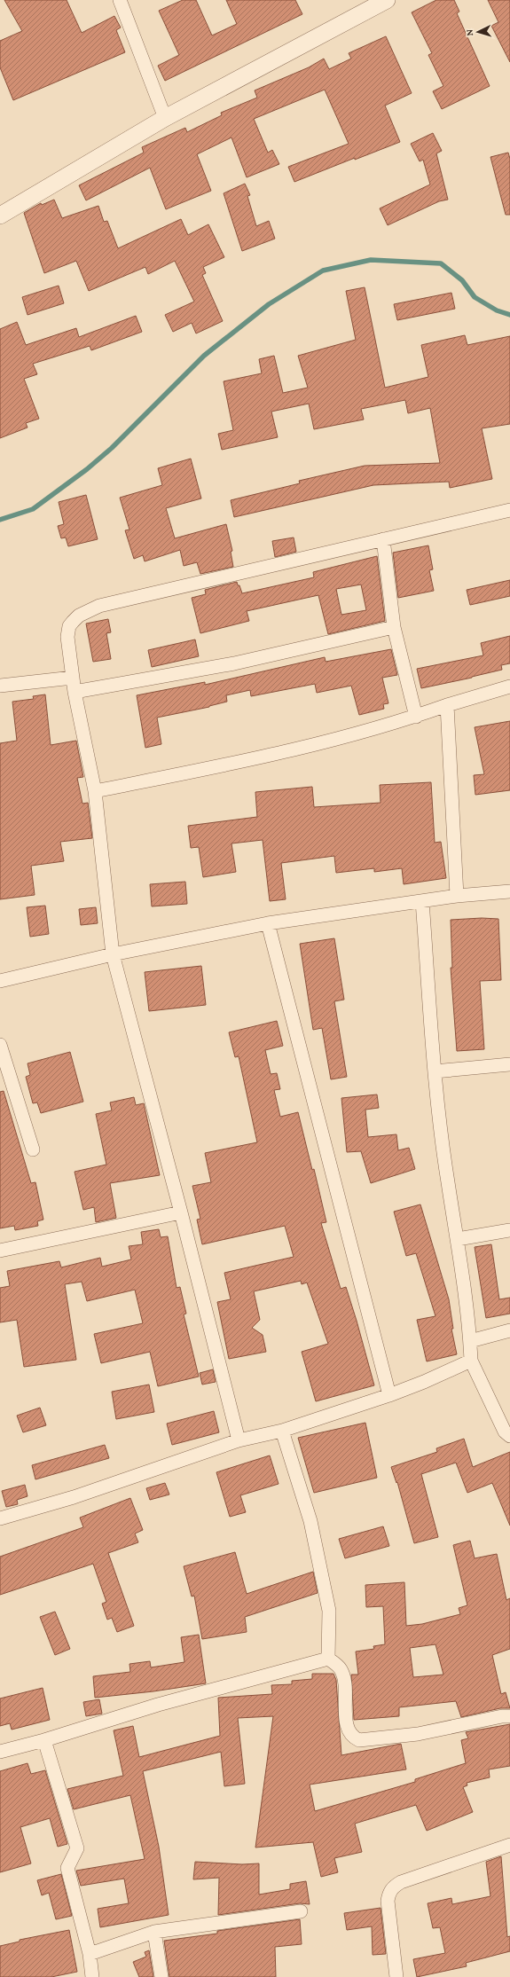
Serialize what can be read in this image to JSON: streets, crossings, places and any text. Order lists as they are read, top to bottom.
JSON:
{
  "north": "left"
}
